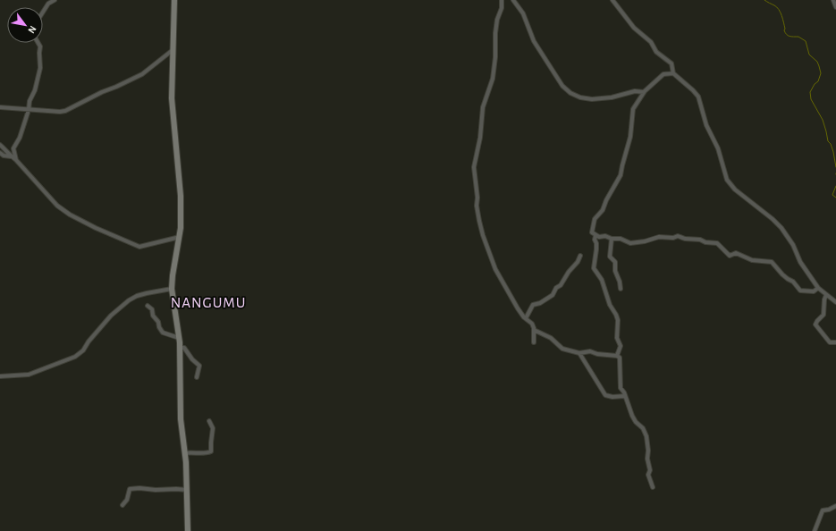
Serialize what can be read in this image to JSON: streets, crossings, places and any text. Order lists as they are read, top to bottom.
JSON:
{
  "districts": ["NANGUMU"],
  "north": "bottom right"
}
